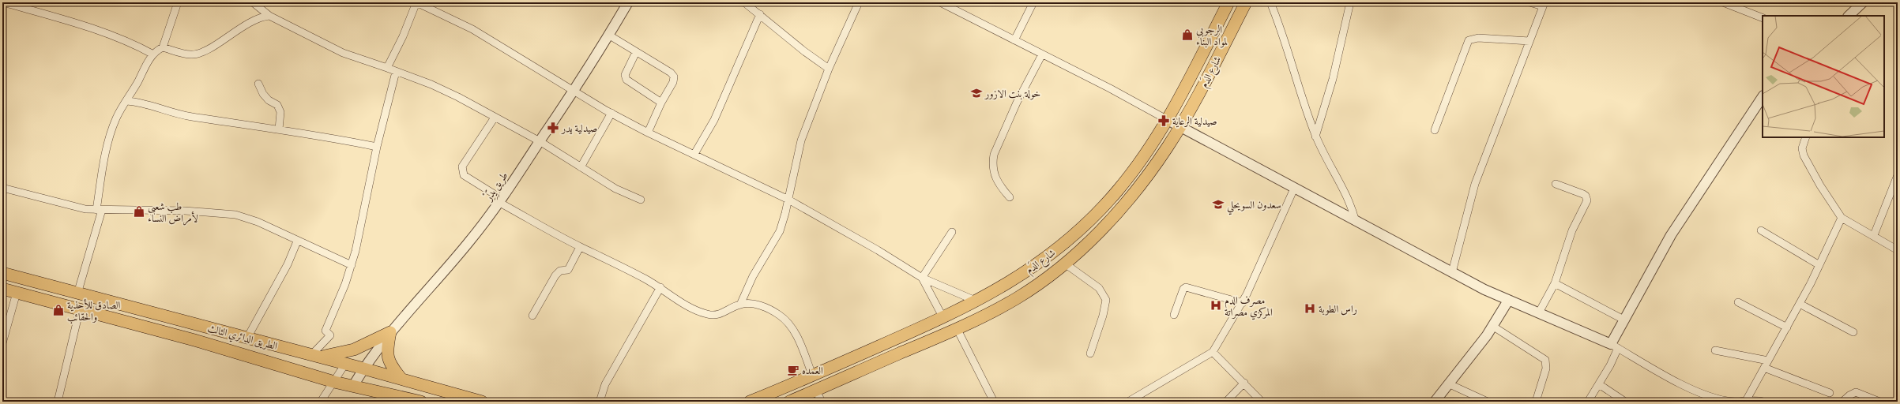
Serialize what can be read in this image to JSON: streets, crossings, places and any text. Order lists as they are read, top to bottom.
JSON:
{
  "streets": {
    "main road": ["شارع الدَم", "الطريق الدائري الثالث"],
    "street": ["طريق يِدِّرْ"]
  },
  "crossings": [
    ["طريق يِدِّرْ", "الطريق الدائري الثالث"]
  ],
  "places": {
    "shop": ["الرجوبي لمواد البناء", "طب شعبي لأمراض النساء", "الصادق للأحذية والحقائب"],
    "school or university": ["خولة بنت الازور", "سعدون السويحلي"],
    "pharmacy": ["صيدلية الرعاية", "صيدلية يدر"],
    "hospital": ["مصرف الدم المركزي مصراتة", "راس الطوبة"],
    "cafe": ["العمده"]
  }
}
